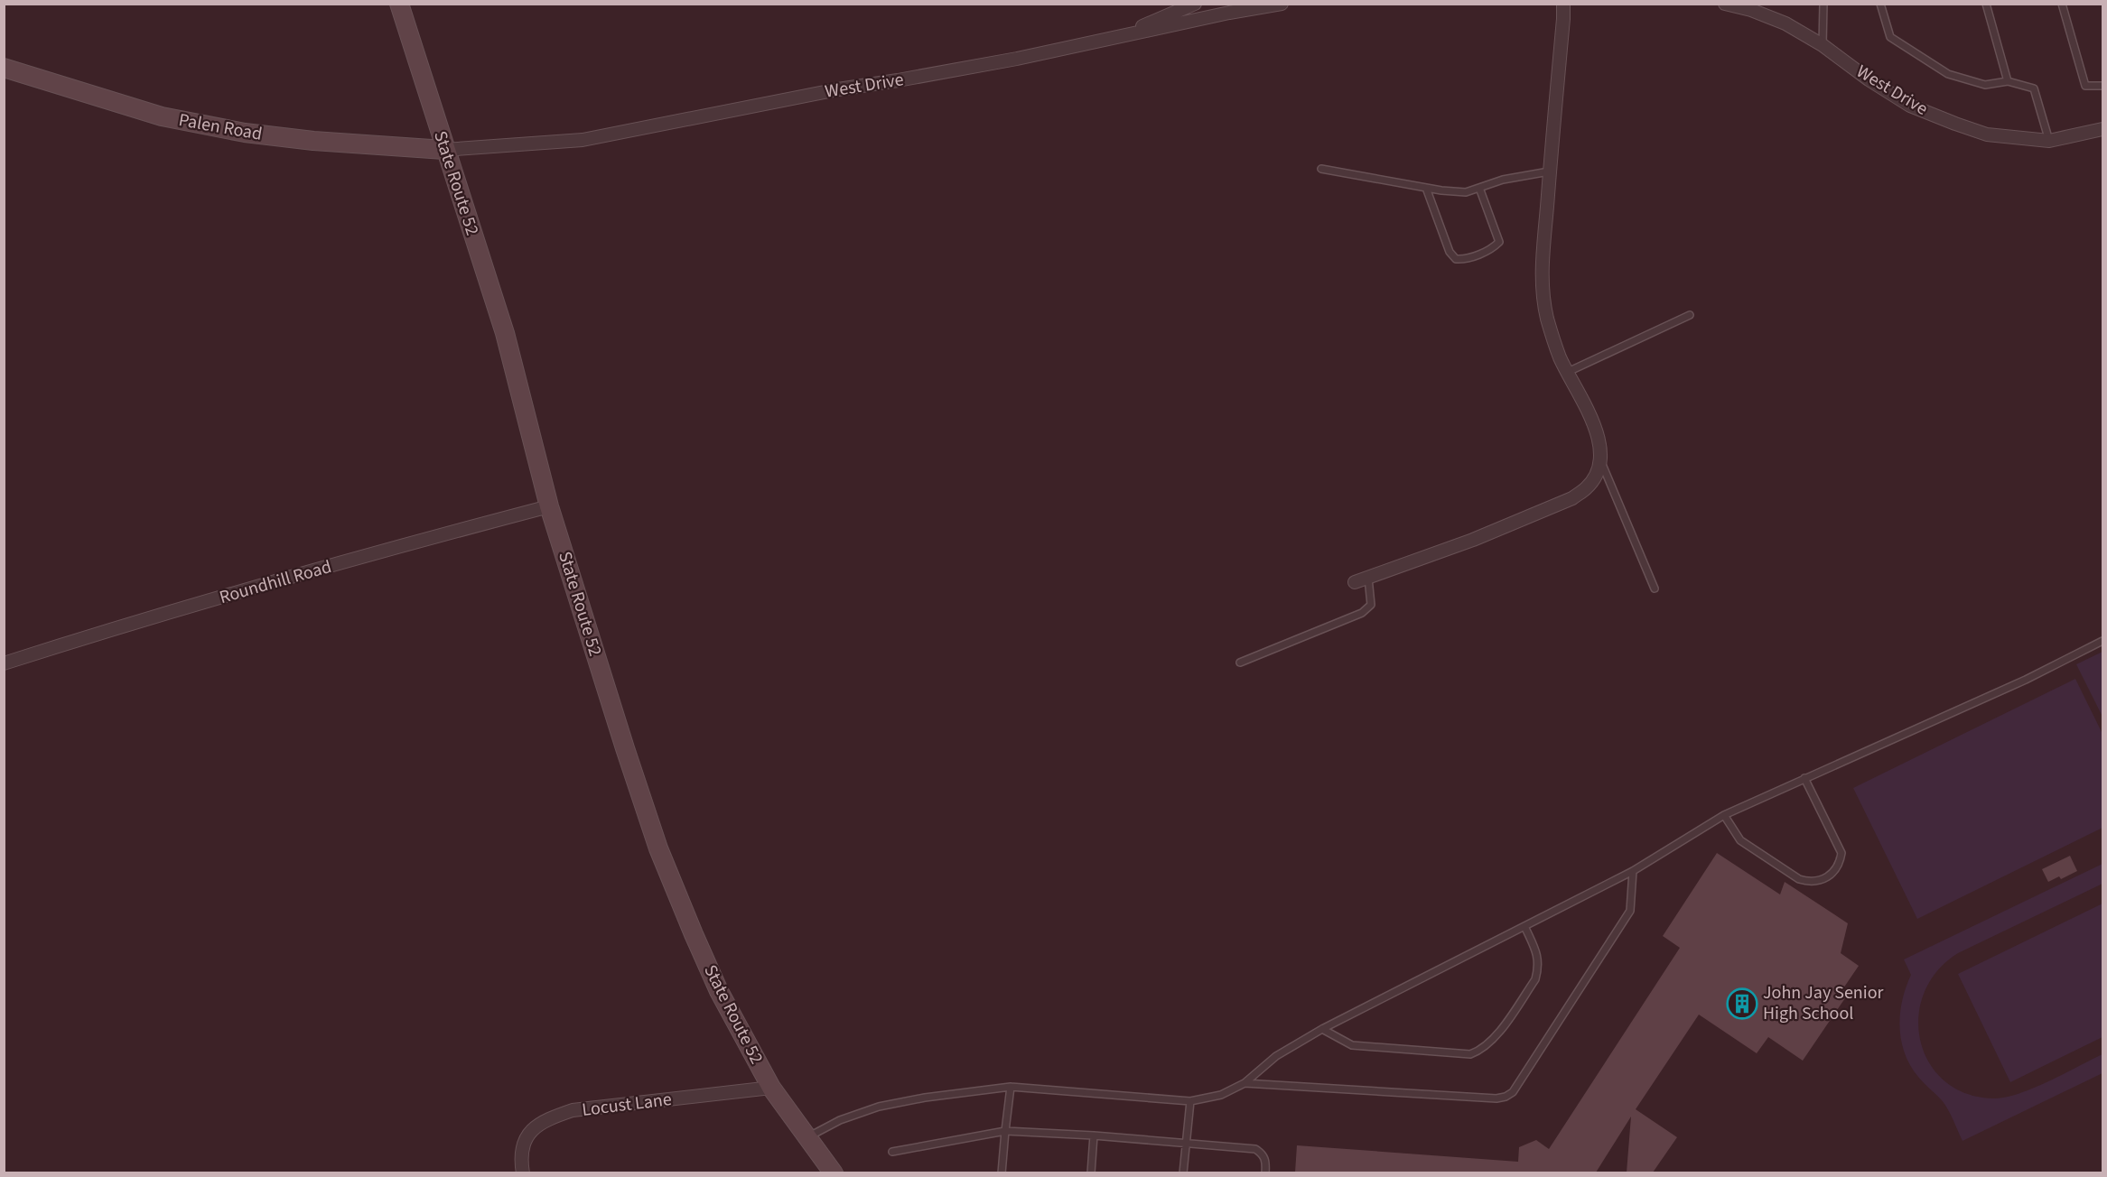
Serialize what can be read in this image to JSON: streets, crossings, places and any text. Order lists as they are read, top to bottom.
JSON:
{
  "streets": {
    "main road": ["Palen Road", "State Route 52"],
    "street": ["West Drive", "Roundhill Road", "Locust Lane"]
  },
  "crossings": [
    ["West Drive", "Palen Road"],
    ["West Drive", "State Route 52"],
    ["Palen Road", "State Route 52"],
    ["State Route 52", "Roundhill Road"],
    ["State Route 52", "Locust Lane"]
  ],
  "places": {
    "building": ["John Jay Senior High School"]
  }
}
